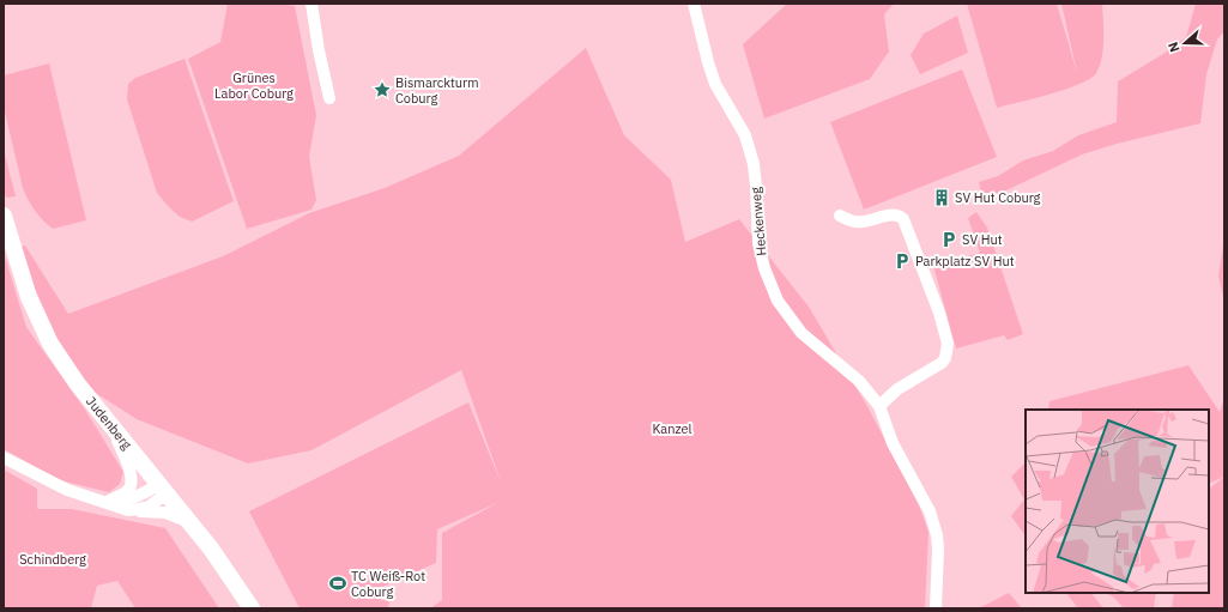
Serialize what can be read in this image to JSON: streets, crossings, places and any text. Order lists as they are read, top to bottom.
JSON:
{
  "streets": {
    "street": ["Heckenweg", "Judenberg"]
  },
  "parks": ["Grünes Labor Coburg", "Kanzel", "Schindberg"],
  "places": {
    "place": ["Bismarckturm Coburg"],
    "building": ["SV Hut Coburg"],
    "parking": ["SV Hut", "Parkplatz SV Hut"],
    "sports": ["TC Weiß-Rot Coburg"]
  },
  "north": "left"
}
